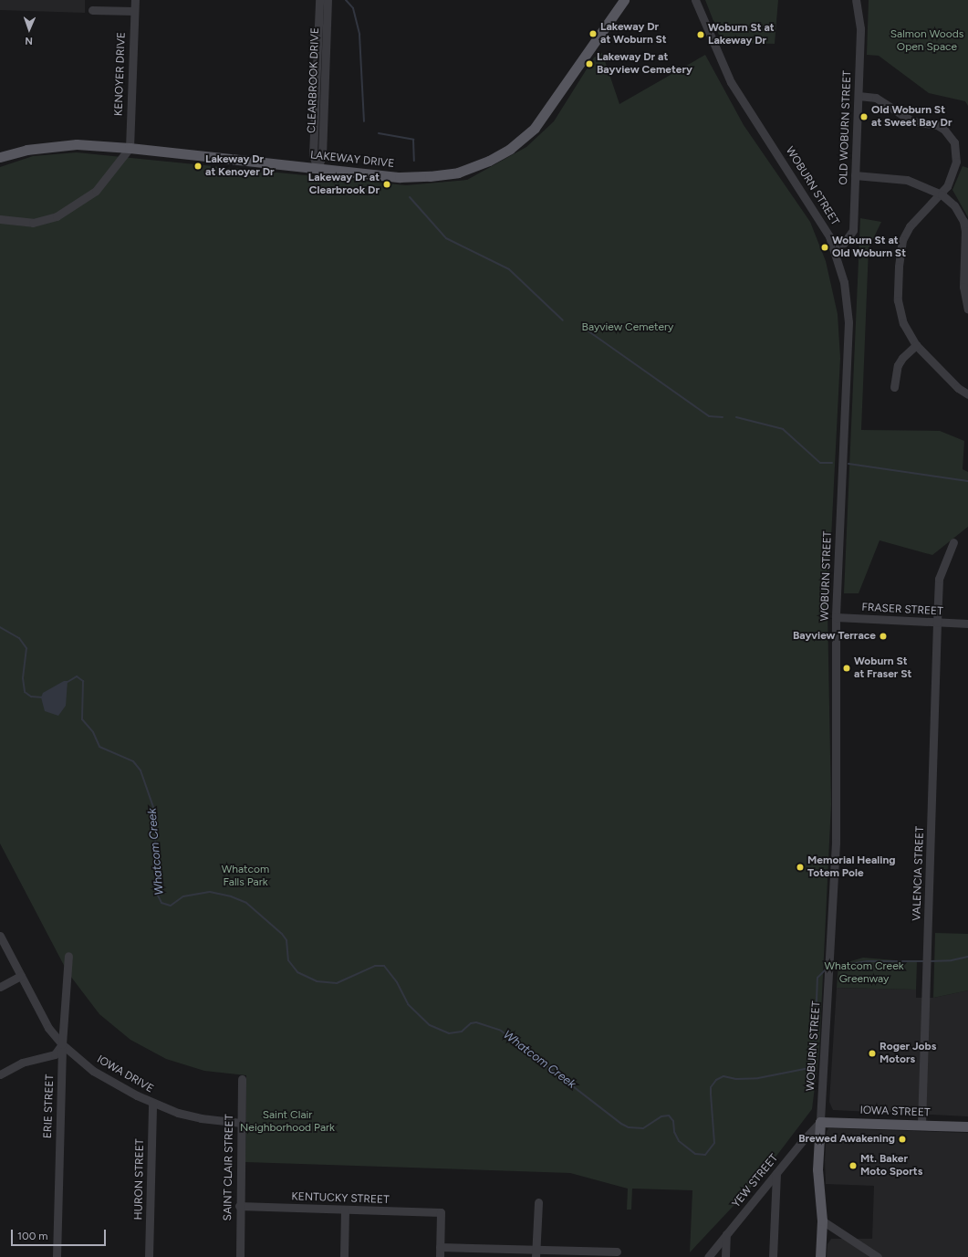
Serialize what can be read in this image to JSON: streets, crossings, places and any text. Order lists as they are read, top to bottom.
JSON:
{
  "streets": {
    "main road": ["LAKEWAY DRIVE", "WOBURN STREET", "IOWA STREET"],
    "street": [
      "KENOYER DRIVE",
      "CLEARBROOK DRIVE",
      "OLD WOBURN STREET",
      "FRASER STREET",
      "VALENCIA STREET",
      "IOWA DRIVE",
      "ERIE STREET",
      "SAINT CLAIR STREET",
      "HURON STREET",
      "YEW STREET",
      "KENTUCKY STREET"
    ]
  },
  "crossings": [
    ["KENOYER DRIVE", "LAKEWAY DRIVE"],
    ["CLEARBROOK DRIVE", "LAKEWAY DRIVE"],
    ["OLD WOBURN STREET", "WOBURN STREET"],
    ["WOBURN STREET", "FRASER STREET"],
    ["WOBURN STREET", "IOWA STREET"],
    ["WOBURN STREET", "YEW STREET"],
    ["FRASER STREET", "VALENCIA STREET"],
    ["VALENCIA STREET", "IOWA STREET"],
    ["IOWA DRIVE", "ERIE STREET"],
    ["IOWA DRIVE", "SAINT CLAIR STREET"],
    ["IOWA DRIVE", "HURON STREET"],
    ["IOWA STREET", "YEW STREET"],
    ["SAINT CLAIR STREET", "KENTUCKY STREET"]
  ],
  "water": ["Whatcom Creek"],
  "parks": [
    "Salmon Woods Open Space",
    "Bayview Cemetery",
    "Whatcom Falls Park",
    "Whatcom Creek Greenway",
    "Saint Clair Neighborhood Park"
  ],
  "places": [
    "Lakeway Dr at Woburn St",
    "Woburn St at Lakeway Dr",
    "Lakeway Dr at Bayview Cemetery",
    "Old Woburn St at Sweet Bay Dr",
    "Lakeway Dr at Kenoyer Dr",
    "Lakeway Dr at Clearbrook Dr",
    "Woburn St at Old Woburn St",
    "Bayview Terrace",
    "Woburn St at Fraser St",
    "Memorial Healing Totem Pole",
    "Roger Jobs Motors",
    "Brewed Awakening",
    "Mt. Baker Moto Sports"
  ],
  "scale_bar": "100 m",
  "north": "bottom"
}
